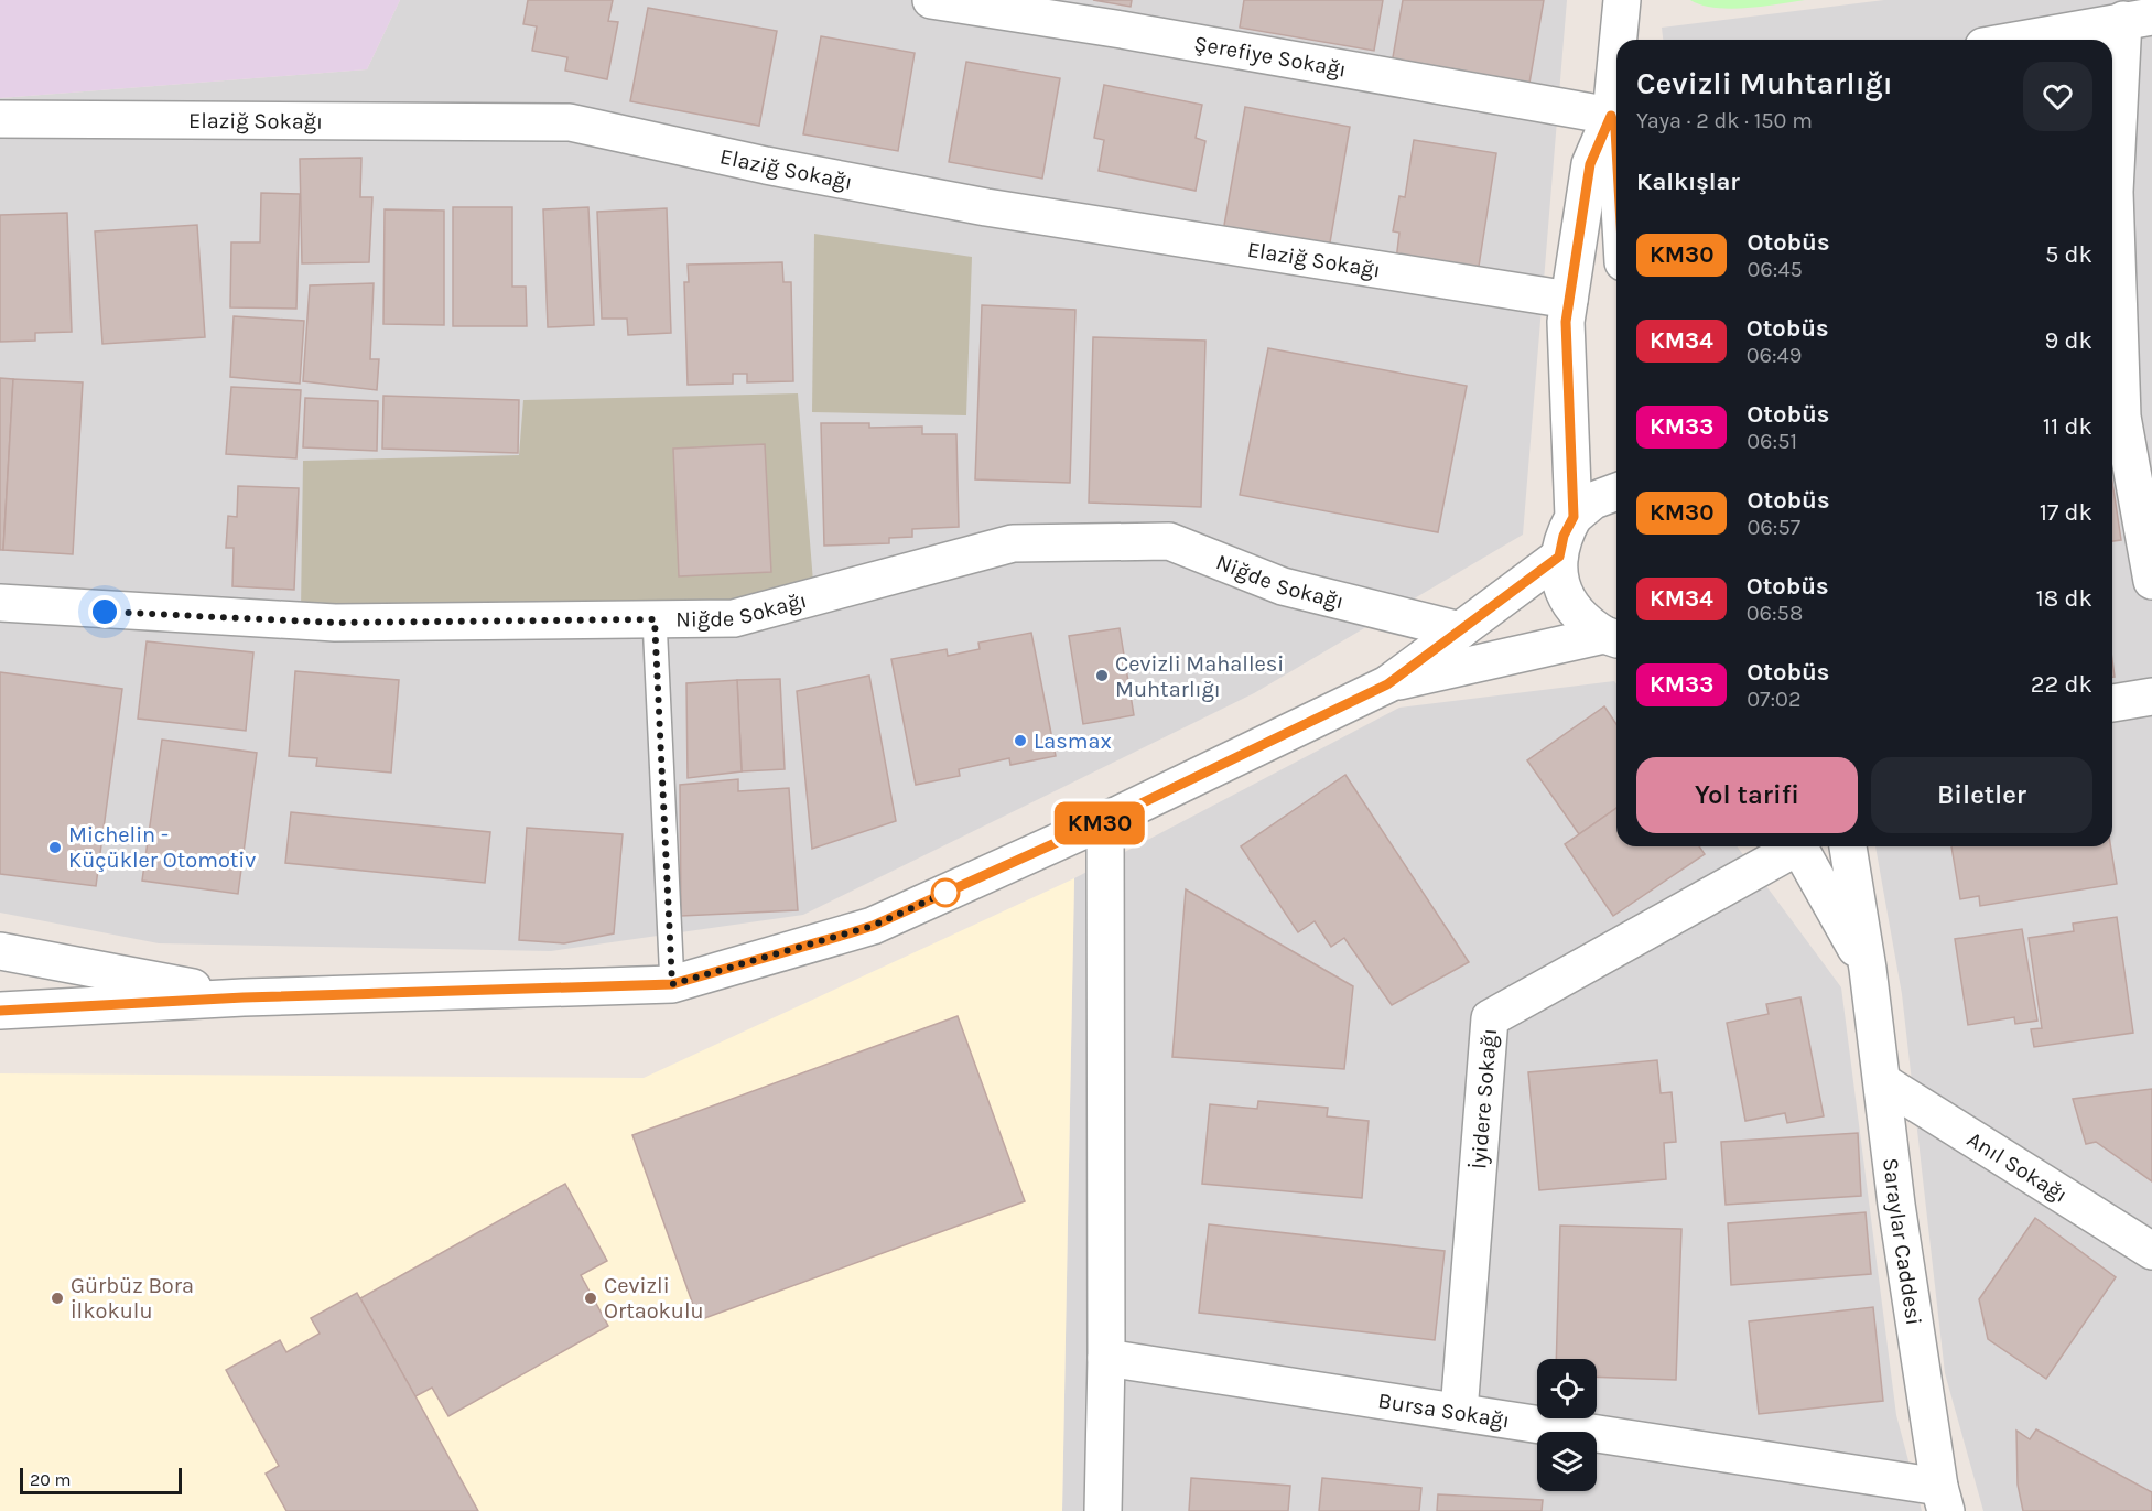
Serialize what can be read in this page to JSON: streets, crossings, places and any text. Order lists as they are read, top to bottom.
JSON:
{
  "streets": {
    "street": [
      "Şerefiye Sokağı",
      "Elaziğ Sokağı",
      "Niğde Sokağı",
      "İyidere Sokağı",
      "Anıl Sokağı",
      "Saraylar Caddesi",
      "Bursa Sokağı"
    ]
  },
  "crossings": [
    ["İyidere Sokağı", "Bursa Sokağı"],
    ["Anıl Sokağı", "Saraylar Caddesi"],
    ["Saraylar Caddesi", "Bursa Sokağı"]
  ],
  "places": [
    "Cevizli Mahallesi Muhtarlığı",
    "Lasmax",
    "Michelin - Küçükler Otomotiv",
    "Gürbüz Bora İlkokulu",
    "Cevizli Ortaokulu"
  ],
  "lines": ["bus line KM30"],
  "scale_bar": "20 m",
  "page": {
    "on_map": "KM30",
    "heading": [
      ["Cevizli Muhtarlığı", "Yaya · 2 dk · 150 m"],
      "Kalkışlar"
    ],
    "list": [
      {
        "mark": "KM30",
        "name": "Otobüs",
        "note": "06:45",
        "value": "5 dk"
      },
      {
        "mark": "KM34",
        "name": "Otobüs",
        "note": "06:49",
        "value": "9 dk"
      },
      {
        "mark": "KM33",
        "name": "Otobüs",
        "note": "06:51",
        "value": "11 dk"
      },
      {
        "mark": "KM30",
        "name": "Otobüs",
        "note": "06:57",
        "value": "17 dk"
      },
      {
        "mark": "KM34",
        "name": "Otobüs",
        "note": "06:58",
        "value": "18 dk"
      },
      {
        "mark": "KM33",
        "name": "Otobüs",
        "note": "07:02",
        "value": "22 dk"
      }
    ],
    "buttons": ["Yol tarifi", "Biletler"],
    "scale": "20 m"
  }
}
